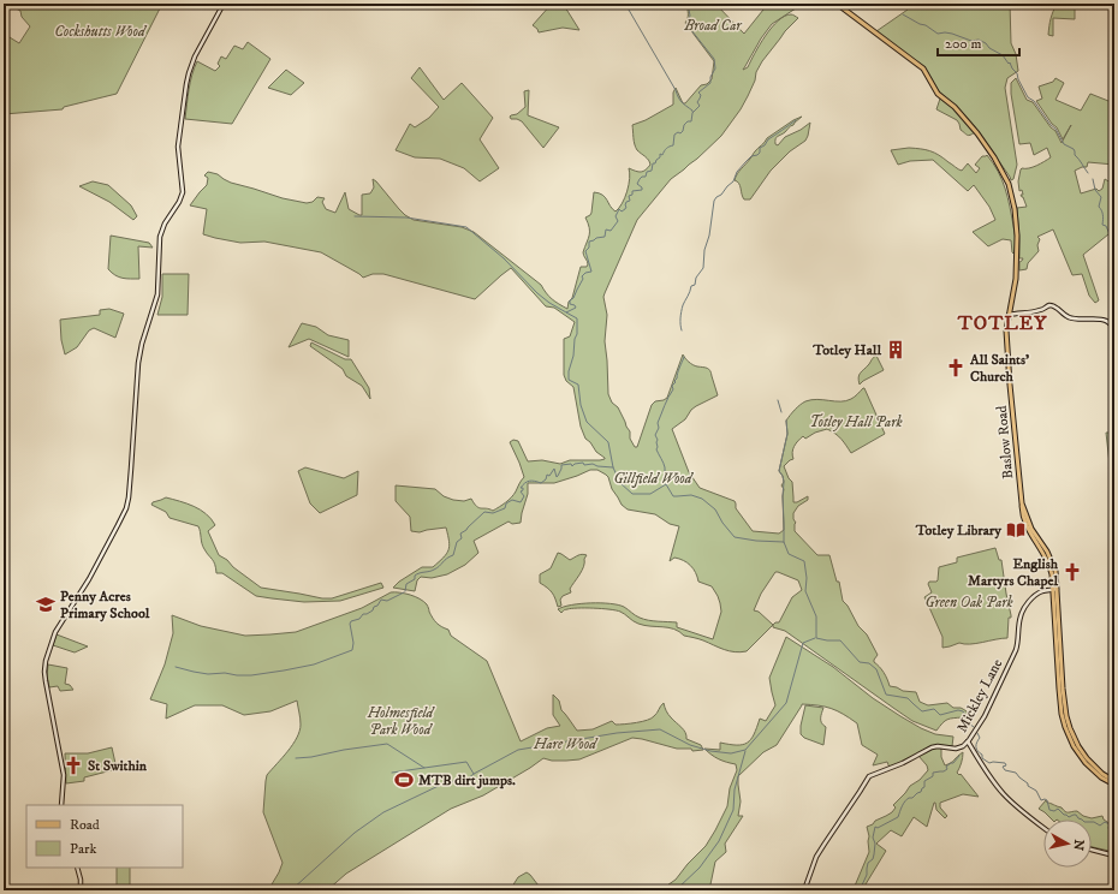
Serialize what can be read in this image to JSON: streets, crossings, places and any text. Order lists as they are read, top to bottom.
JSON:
{
  "streets": {
    "main road": ["Baslow Road", "Mickley Lane"]
  },
  "crossings": [
    ["Baslow Road", "Mickley Lane"]
  ],
  "districts": ["TOTLEY"],
  "parks": [
    "Broad Car",
    "Cockshutts Wood",
    "Totley Hall Park",
    "Gillfield Wood",
    "Green Oak Park",
    "Holmesfield Park Wood",
    "Hare Wood"
  ],
  "places": {
    "building": ["Totley Hall"],
    "church": ["All Saints' Church", "English Martyrs Chapel", "St Swithin"],
    "library": ["Totley Library"],
    "school or university": ["Penny Acres Primary School"],
    "sports": ["MTB dirt jumps."]
  },
  "legend": ["Road", "Park"],
  "scale_bar": "200 m",
  "north": "right"
}
